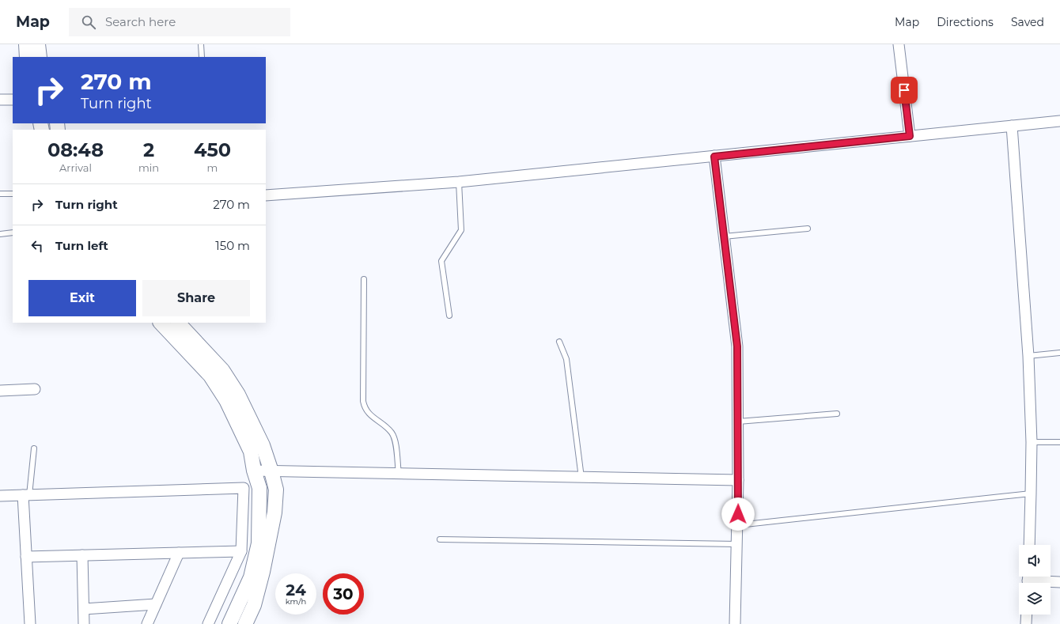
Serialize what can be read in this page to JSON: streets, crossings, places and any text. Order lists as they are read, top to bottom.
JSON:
{
  "page": {
    "header": "Map",
    "search": "Search here",
    "nav": ["Map", "Directions", "Saved"],
    "turn": ["270 m", "Turn right"],
    "eta": [
      "08:48",
      "Arrival",
      "2",
      "min",
      "450",
      "m"
    ],
    "list": [
      {
        "name": "Turn right",
        "value": "270 m"
      },
      {
        "name": "Turn left",
        "value": "150 m"
      }
    ],
    "buttons": ["Exit", "Share"],
    "speed": "24 km/h",
    "limit": "30"
  }
}
